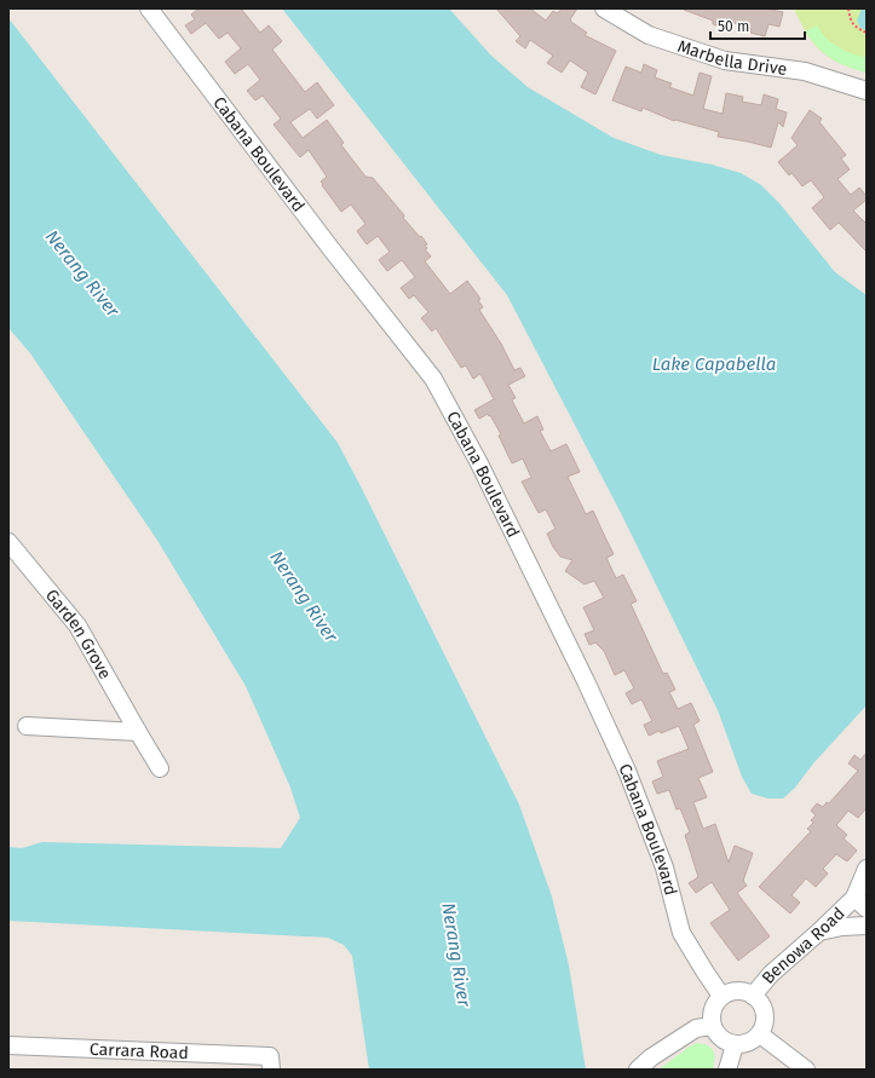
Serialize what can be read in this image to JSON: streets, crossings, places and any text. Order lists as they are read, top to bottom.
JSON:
{
  "streets": {
    "street": [
      "Marbella Drive",
      "Cabana Boulevard",
      "Garden Grove",
      "Benowa Road",
      "Carrara Road"
    ]
  },
  "crossings": [
    ["Cabana Boulevard", "Benowa Road"]
  ],
  "water": ["Nerang River", "Lake Capabella"],
  "scale_bar": "50 m"
}
